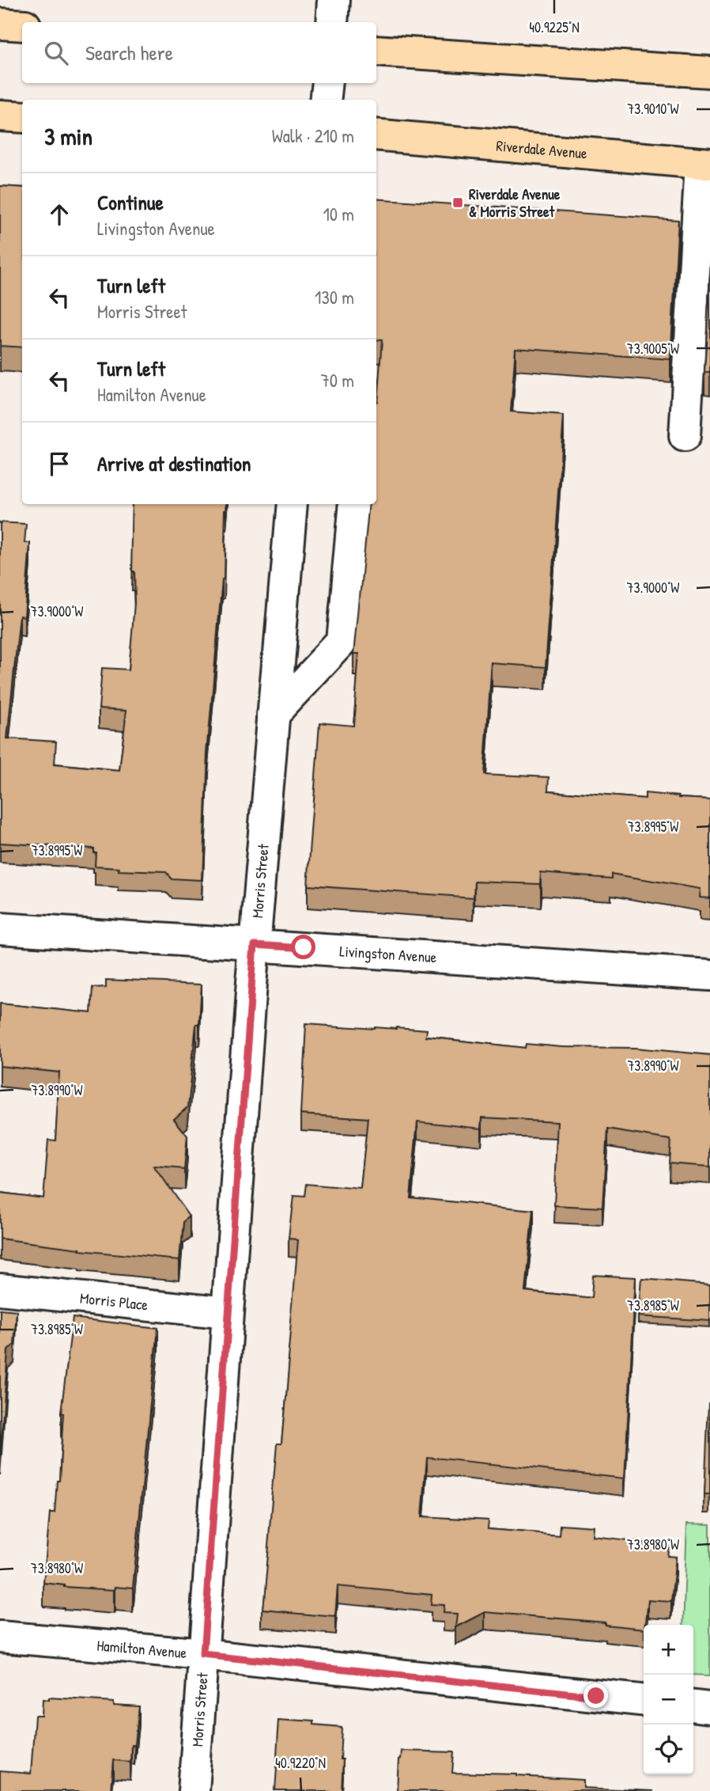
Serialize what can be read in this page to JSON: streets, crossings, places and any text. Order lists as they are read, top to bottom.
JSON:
{
  "streets": {
    "main road": ["Riverdale Avenue"],
    "street": [
      "Morris Street",
      "Livingston Avenue",
      "Morris Place",
      "Hamilton Avenue"
    ]
  },
  "crossings": [
    ["Morris Street", "Livingston Avenue"],
    ["Morris Street", "Morris Place"],
    ["Morris Street", "Hamilton Avenue"]
  ],
  "places": {
    "transit": ["Riverdale Avenue & Morris Street"]
  },
  "page": {
    "search": "Search here",
    "heading": ["3 min", "Walk · 210 m"],
    "list": [
      ["Continue", "Livingston Avenue", "10 m"],
      ["Turn left", "Morris Street", "130 m"],
      ["Turn left", "Hamilton Avenue", "70 m"],
      "Arrive at destination"
    ],
    "map_buttons": ["+", "−"]
  },
  "coordinates": [
    "40.9225°N",
    "73.9010°W",
    "73.9005°W",
    "73.9000°W",
    "73.8995°W",
    "73.8990°W",
    "73.8985°W",
    "73.8980°W",
    "40.9220°N"
  ]
}
